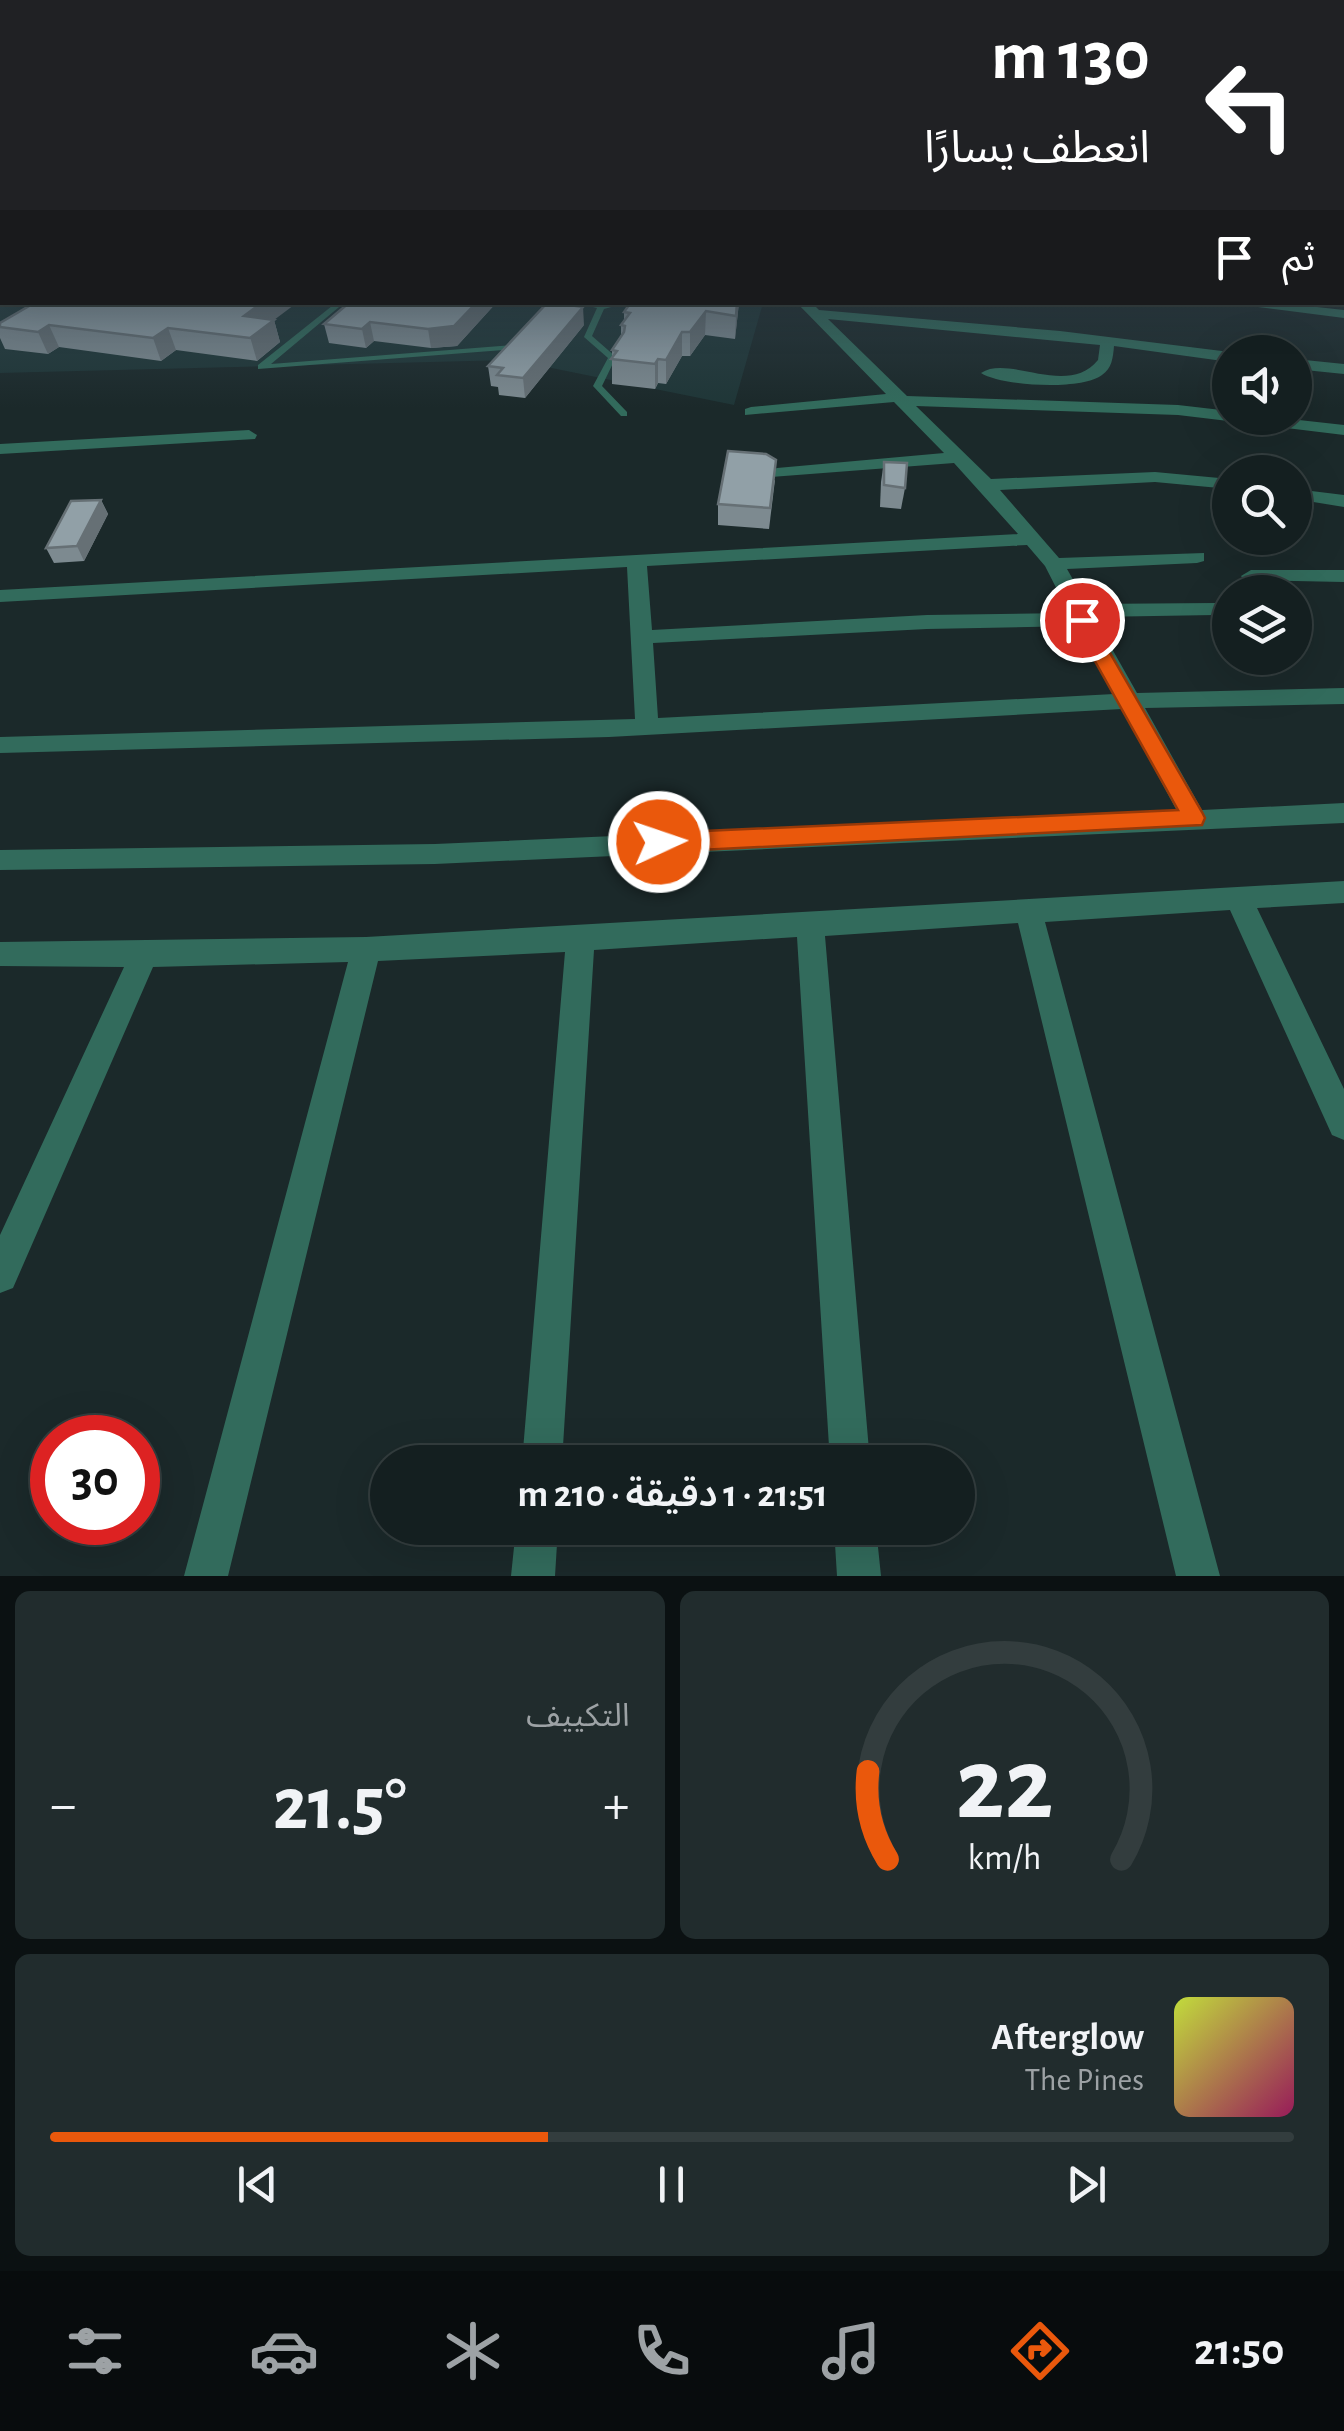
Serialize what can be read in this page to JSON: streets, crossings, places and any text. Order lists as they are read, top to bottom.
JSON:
{
  "page": {
    "turn": ["130 m", "انعطف يسارًا"],
    "then": "ثم",
    "limit": "30",
    "trip": "21:51 · 1 دقيقة · 210 m",
    "tile": "التكييف",
    "heat": ["−", "21.5°", "+"],
    "song": ["Afterglow", "The Pines"],
    "tabs": "21:50",
    "gauge": ["22", "km/h"]
  }
}
